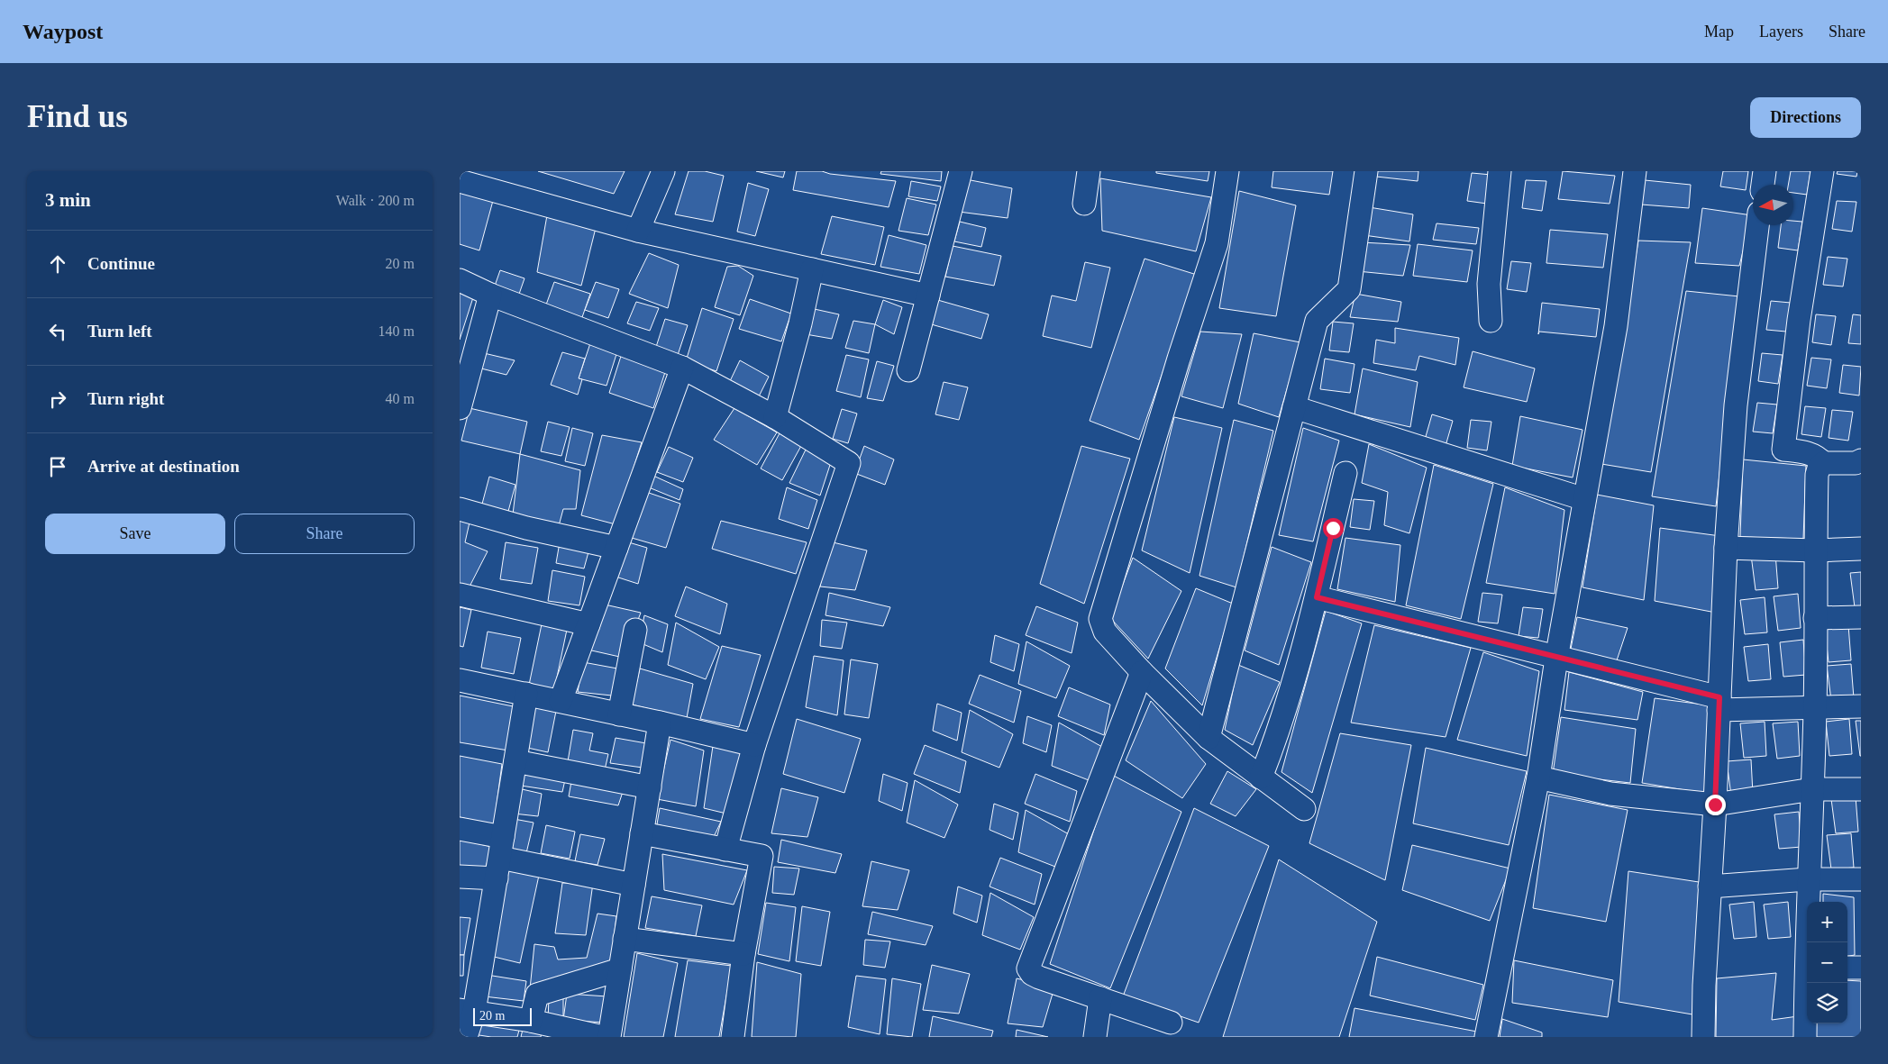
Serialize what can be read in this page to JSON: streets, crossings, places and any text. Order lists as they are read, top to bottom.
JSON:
{
  "scale_bar": "20 m",
  "north": "left",
  "page": {
    "header": "Waypost",
    "nav": ["Map", "Layers", "Share"],
    "buttons": [
      "Directions",
      ["Save", "Share"]
    ],
    "title": "Find us",
    "heading": ["3 min", "Walk · 200 m"],
    "list": [
      ["Continue", "20 m"],
      ["Turn left", "140 m"],
      ["Turn right", "40 m"],
      "Arrive at destination"
    ],
    "map_buttons": ["+", "−"],
    "scale": "20 m"
  }
}
